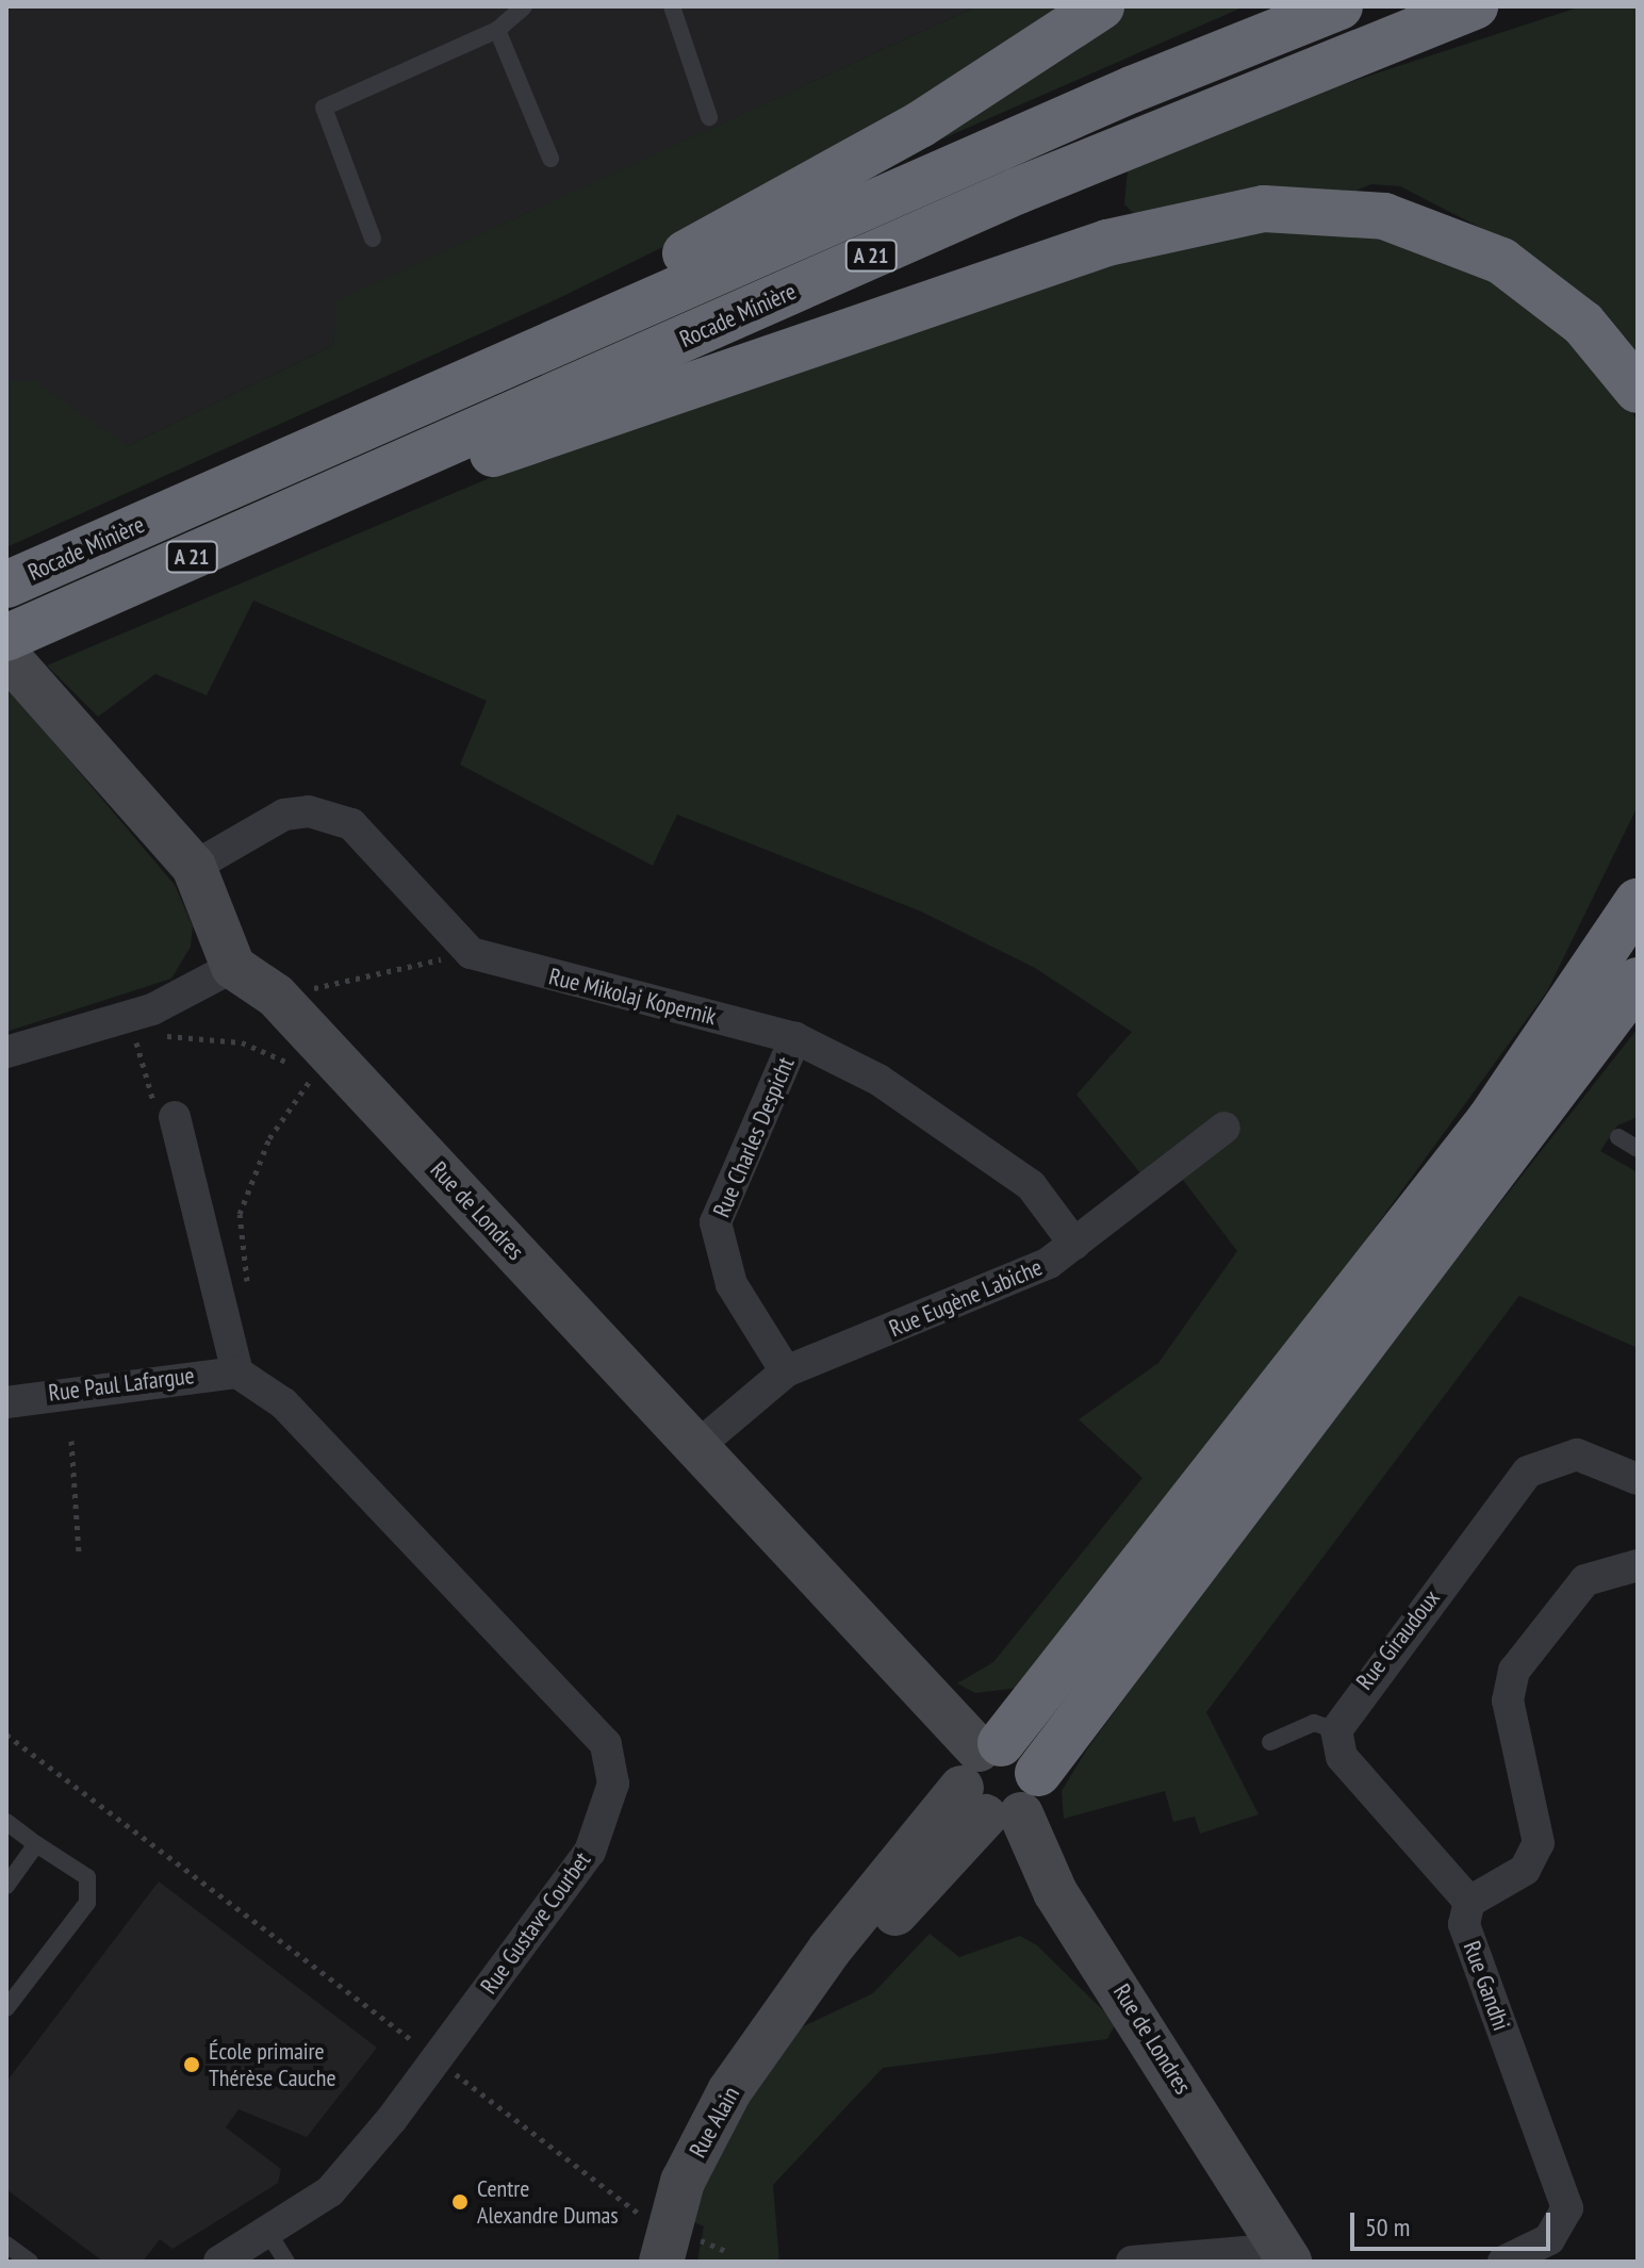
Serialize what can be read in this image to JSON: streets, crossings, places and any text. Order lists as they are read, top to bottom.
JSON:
{
  "streets": {
    "highway": ["A 21", "Rocade Minière"],
    "street": [
      "Rue Mikolaj Kopernik",
      "Rue Charles Despicht",
      "Rue de Londres",
      "Rue Eugène Labiche",
      "Rue Paul Lafargue",
      "Rue Giraudoux",
      "Rue Gustave Courbet",
      "Rue Gandhi",
      "Rue Alain"
    ]
  },
  "crossings": [
    ["Rue Mikolaj Kopernik", "Rue Charles Despicht"],
    ["Rue Mikolaj Kopernik", "Rue Eugène Labiche"],
    ["Rue Charles Despicht", "Rue Eugène Labiche"],
    ["Rue de Londres", "Rue Eugène Labiche"],
    ["Rue de Londres", "Rue Alain"],
    ["Rue Paul Lafargue", "Rue Gustave Courbet"]
  ],
  "places": ["École primaire Thérèse Cauche", "Centre Alexandre Dumas"],
  "scale_bar": "50 m"
}
